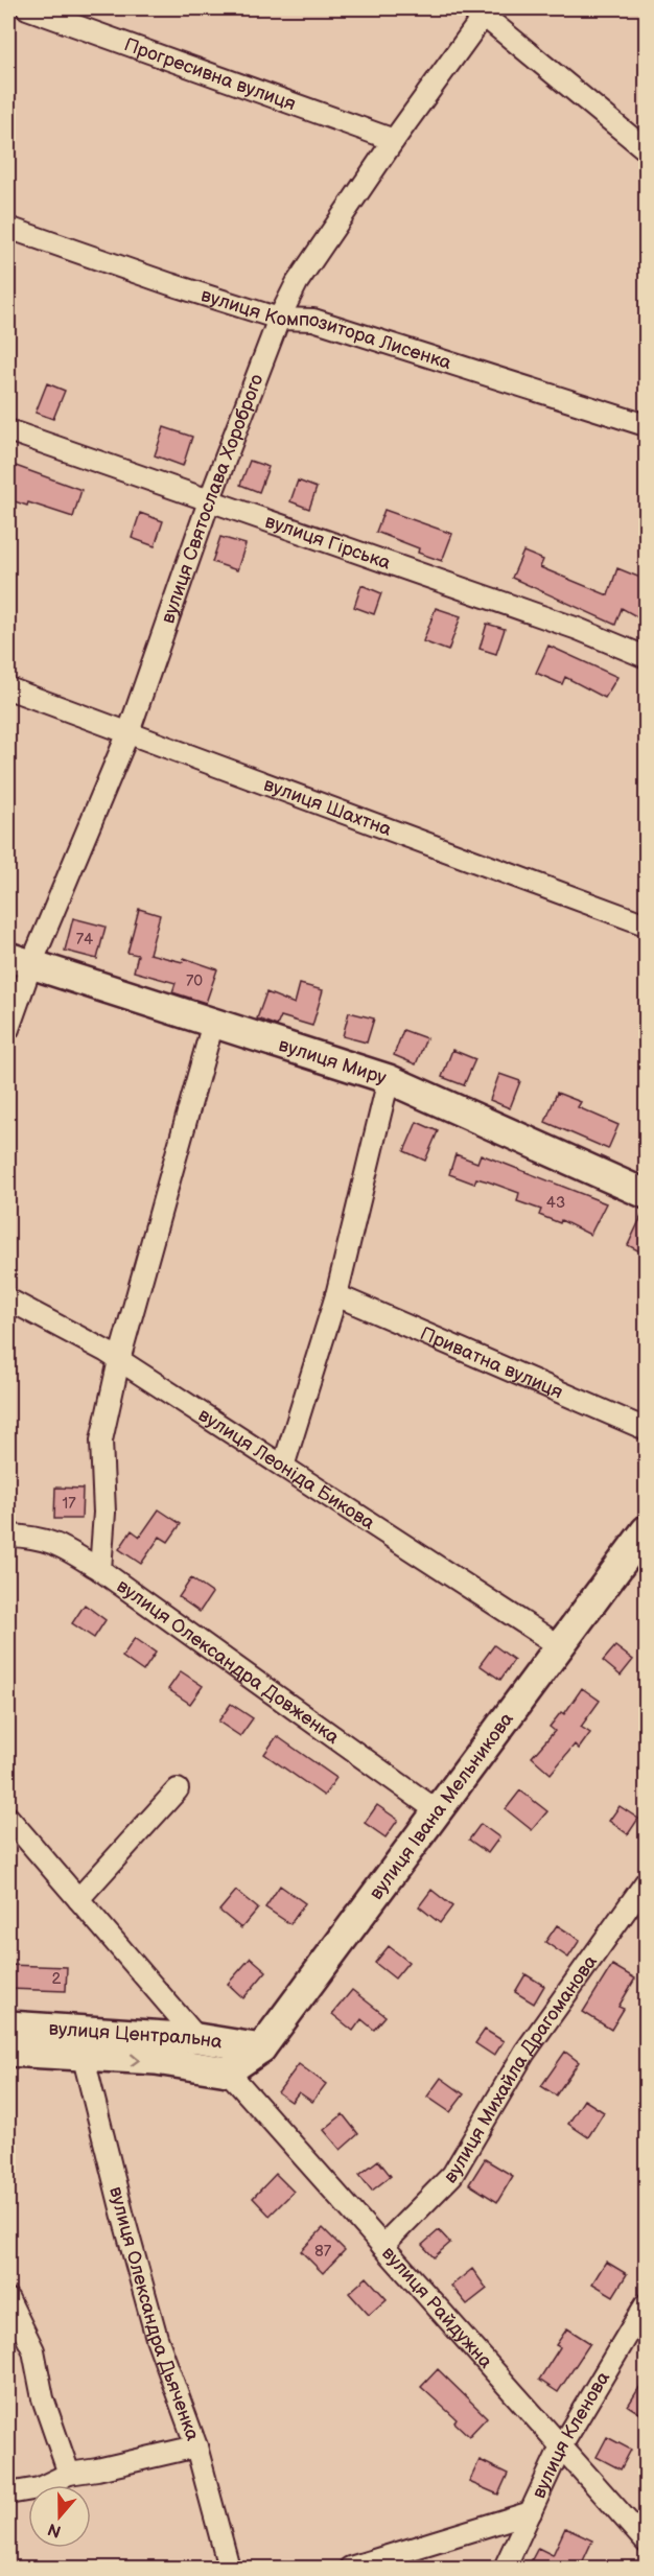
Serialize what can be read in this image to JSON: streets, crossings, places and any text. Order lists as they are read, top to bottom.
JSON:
{
  "streets": {
    "street": [
      "Прогресивна вулиця",
      "вулиця Композитора Лисенка",
      "вулиця Святослава Хороброго",
      "вулиця Гірська",
      "вулиця Шахтна",
      "вулиця Миру",
      "Приватна вулиця",
      "вулиця Леоніда Бикова",
      "вулиця Олександра Довженка",
      "вулиця Івана Мельникова",
      "вулиця Центральна",
      "вулиця Михайла Драгоманова",
      "вулиця Райдужна",
      "вулиця Олександра Дьяченка",
      "вулиця Кленова"
    ]
  },
  "crossings": [
    ["Прогресивна вулиця", "вулиця Святослава Хороброго"],
    ["вулиця Композитора Лисенка", "вулиця Святослава Хороброго"],
    ["вулиця Святослава Хороброго", "вулиця Гірська"],
    ["вулиця Святослава Хороброго", "вулиця Шахтна"],
    ["вулиця Святослава Хороброго", "вулиця Миру"],
    ["вулиця Леоніда Бикова", "вулиця Івана Мельникова"],
    ["вулиця Олександра Довженка", "вулиця Івана Мельникова"],
    ["вулиця Івана Мельникова", "вулиця Центральна"],
    ["вулиця Івана Мельникова", "вулиця Райдужна"],
    ["вулиця Центральна", "вулиця Райдужна"],
    ["вулиця Центральна", "вулиця Олександра Дьяченка"],
    ["вулиця Михайла Драгоманова", "вулиця Райдужна"],
    ["вулиця Райдужна", "вулиця Кленова"]
  ],
  "house_numbers": [
    "74",
    "70",
    "43",
    "17",
    "2",
    "87"
  ],
  "north": "bottom"
}
